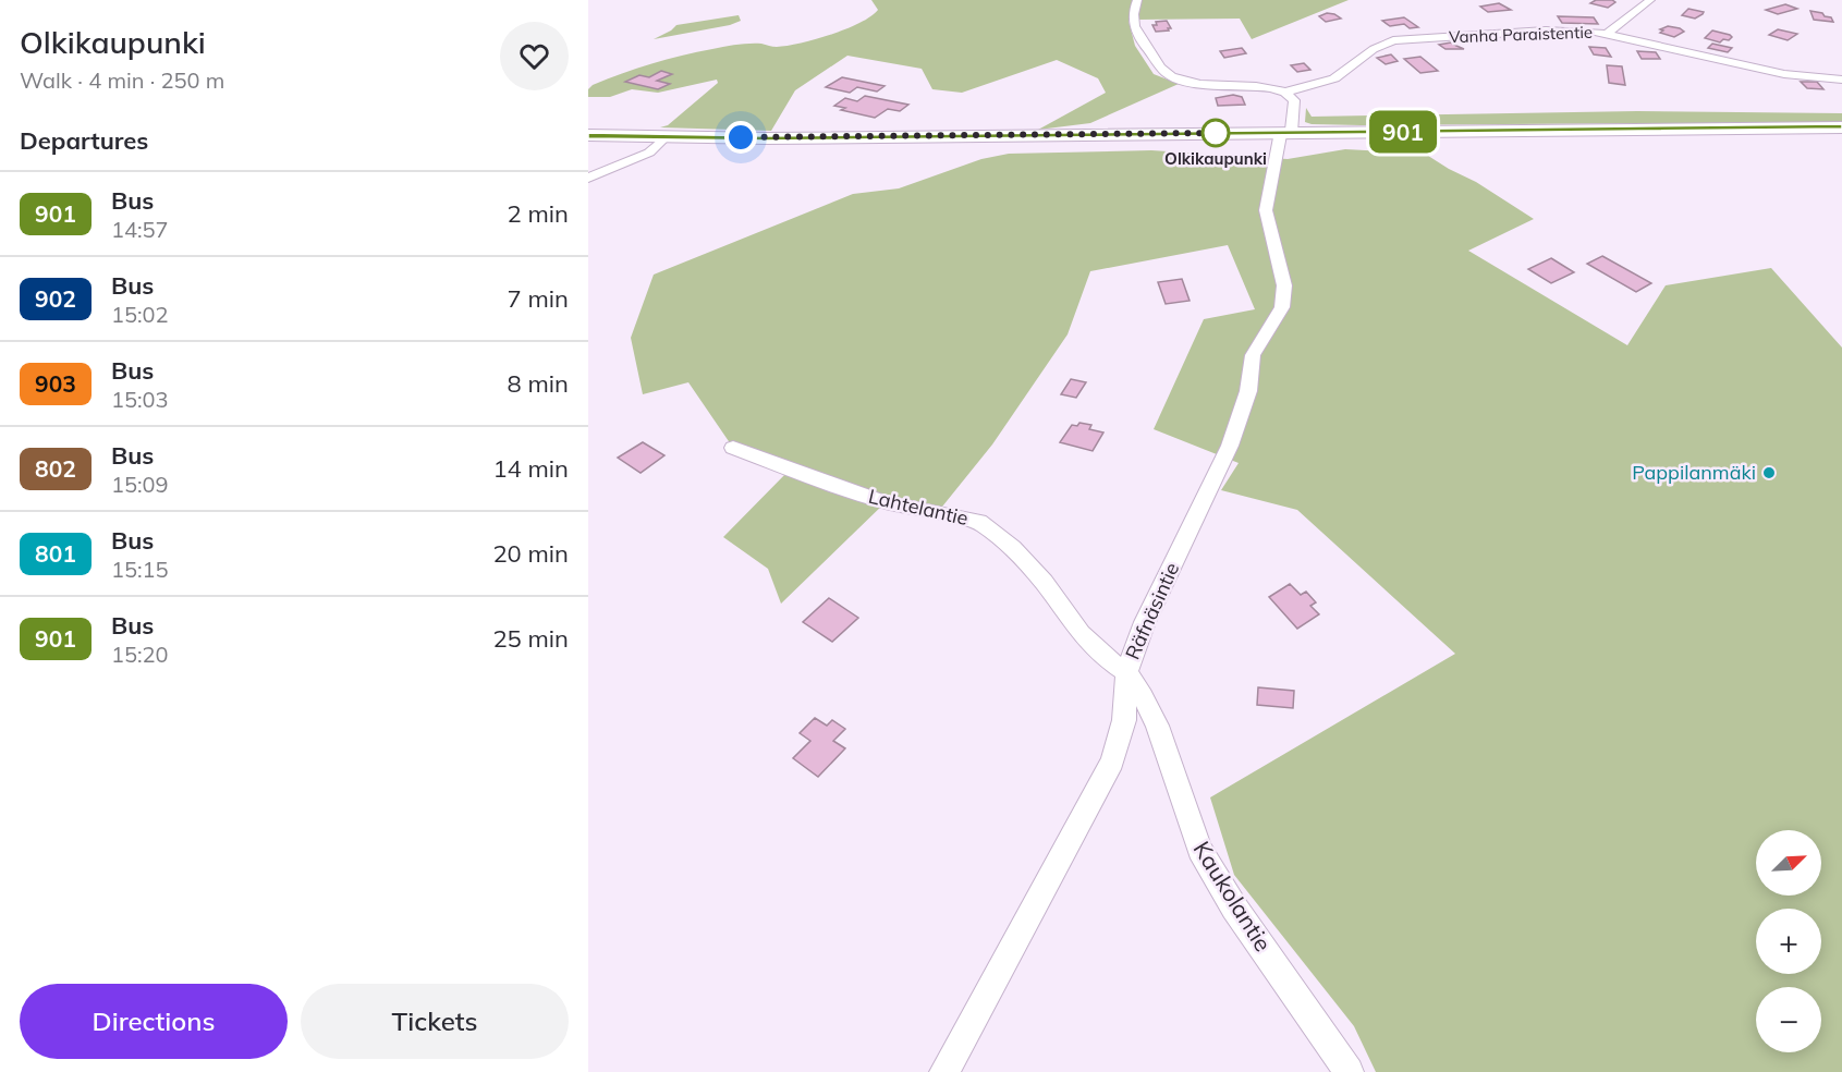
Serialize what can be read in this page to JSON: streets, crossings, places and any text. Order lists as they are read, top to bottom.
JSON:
{
  "streets": {
    "street": [
      "Vanha Paraistentie",
      "Lahtelantie",
      "Räfnäsintie",
      "Kaukolantie"
    ]
  },
  "crossings": [
    ["Vanha Paraistentie", "Räfnäsintie"],
    ["Lahtelantie", "Räfnäsintie"],
    ["Lahtelantie", "Kaukolantie"],
    ["Räfnäsintie", "Kaukolantie"]
  ],
  "places": ["Olkikaupunki", "Pappilanmäki"],
  "lines": ["bus line 901"],
  "north": "top right",
  "page": {
    "heading": [
      ["Olkikaupunki", "Walk · 4 min · 250 m"],
      "Departures"
    ],
    "on_map": "901",
    "list": [
      {
        "mark": "901",
        "name": "Bus",
        "note": "14:57",
        "value": "2 min"
      },
      {
        "mark": "902",
        "name": "Bus",
        "note": "15:02",
        "value": "7 min"
      },
      {
        "mark": "903",
        "name": "Bus",
        "note": "15:03",
        "value": "8 min"
      },
      {
        "mark": "802",
        "name": "Bus",
        "note": "15:09",
        "value": "14 min"
      },
      {
        "mark": "801",
        "name": "Bus",
        "note": "15:15",
        "value": "20 min"
      },
      {
        "mark": "901",
        "name": "Bus",
        "note": "15:20",
        "value": "25 min"
      }
    ],
    "map_buttons": ["+", "−"],
    "buttons": ["Directions", "Tickets"]
  }
}
